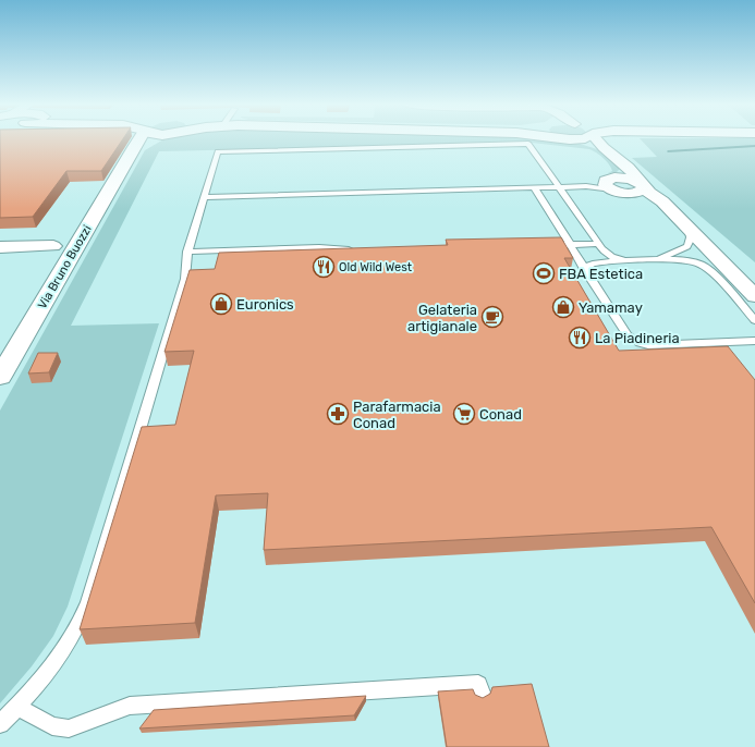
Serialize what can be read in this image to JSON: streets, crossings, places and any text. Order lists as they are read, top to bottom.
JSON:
{
  "streets": {
    "main road": ["Via Bruno Buozzi"]
  },
  "places": {
    "restaurant": ["Old Wild West", "La Piadineria"],
    "sports": ["FBA Estetica"],
    "shop": ["Euronics", "Yamamay"],
    "cafe": ["Gelateria artigianale"],
    "pharmacy": ["Parafarmacia Conad"],
    "supermarket": ["Conad"]
  }
}
